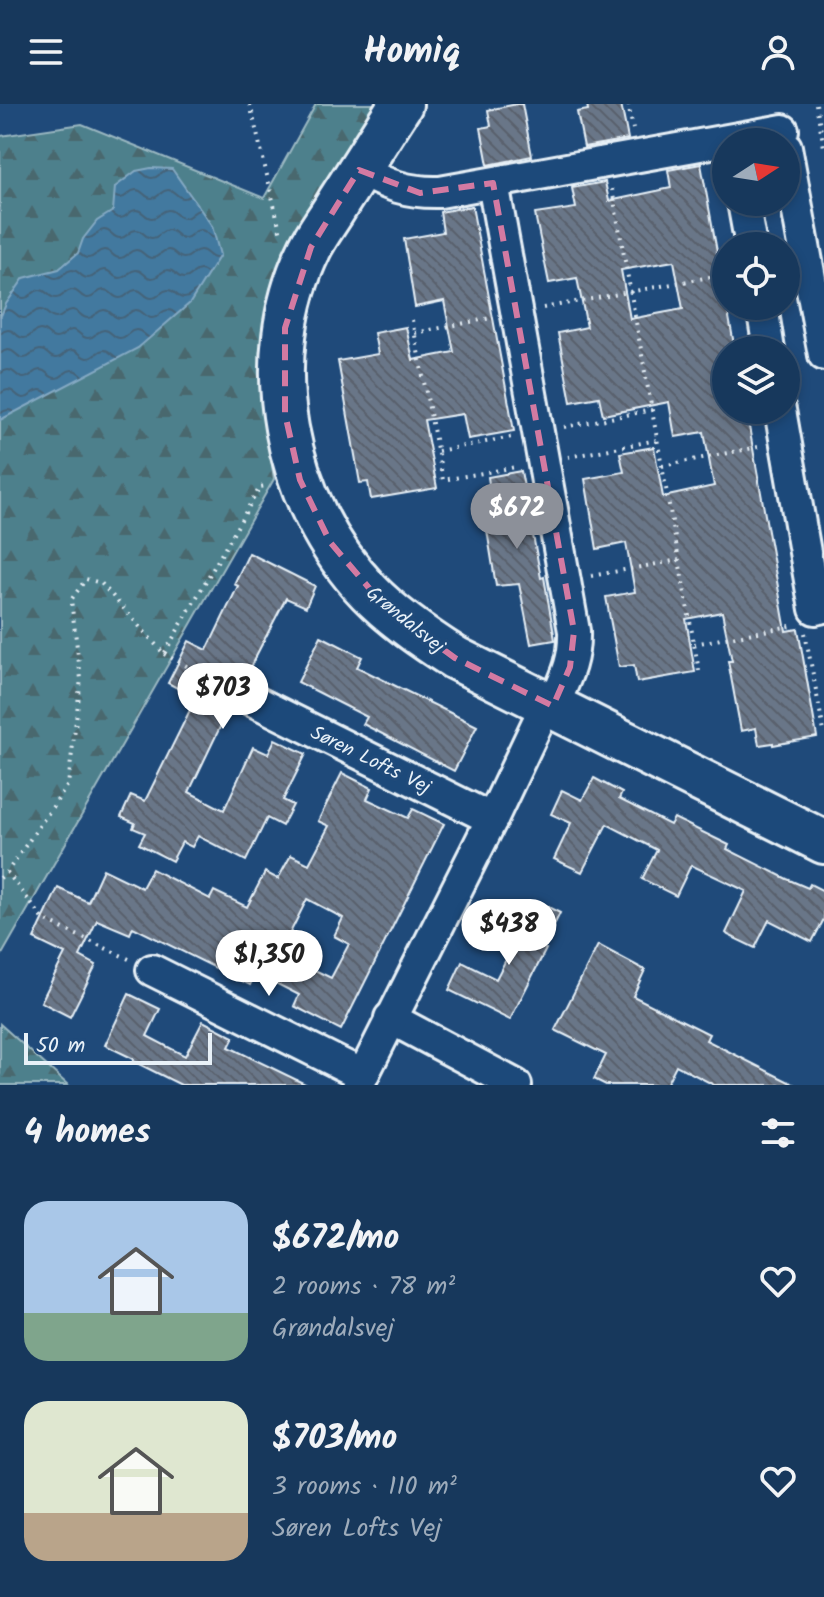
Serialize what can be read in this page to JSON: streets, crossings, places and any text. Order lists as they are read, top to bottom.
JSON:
{
  "streets": {
    "street": ["Grøndalsvej", "Søren Lofts Vej"]
  },
  "scale_bar": "50 m",
  "north": "right",
  "page": {
    "header": "Homiq",
    "price": [
      "$672",
      "$703",
      "$438",
      "$1,350"
    ],
    "scale": "50 m",
    "heading": "4 homes",
    "list": [
      {
        "name": "$672/mo",
        "note": "2 rooms · 78 m² · Grøndalsvej"
      },
      {
        "name": "$703/mo",
        "note": "3 rooms · 110 m² · Søren Lofts Vej"
      }
    ]
  }
}
